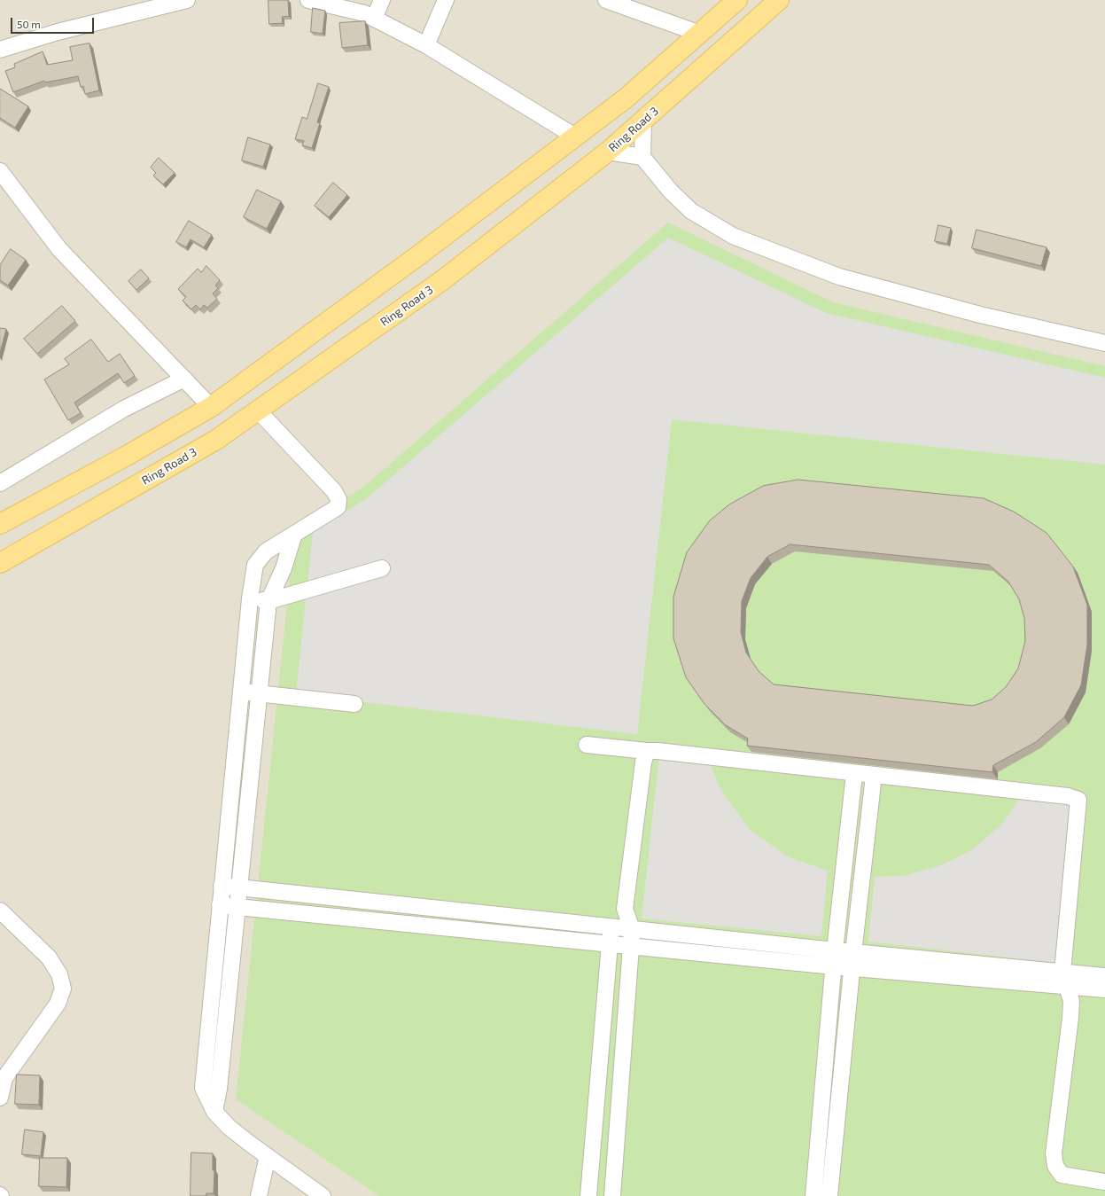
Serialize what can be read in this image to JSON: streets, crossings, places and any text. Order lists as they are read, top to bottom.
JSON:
{
  "streets": {
    "main road": ["Ring Road 3"]
  },
  "scale_bar": "50 m"
}
